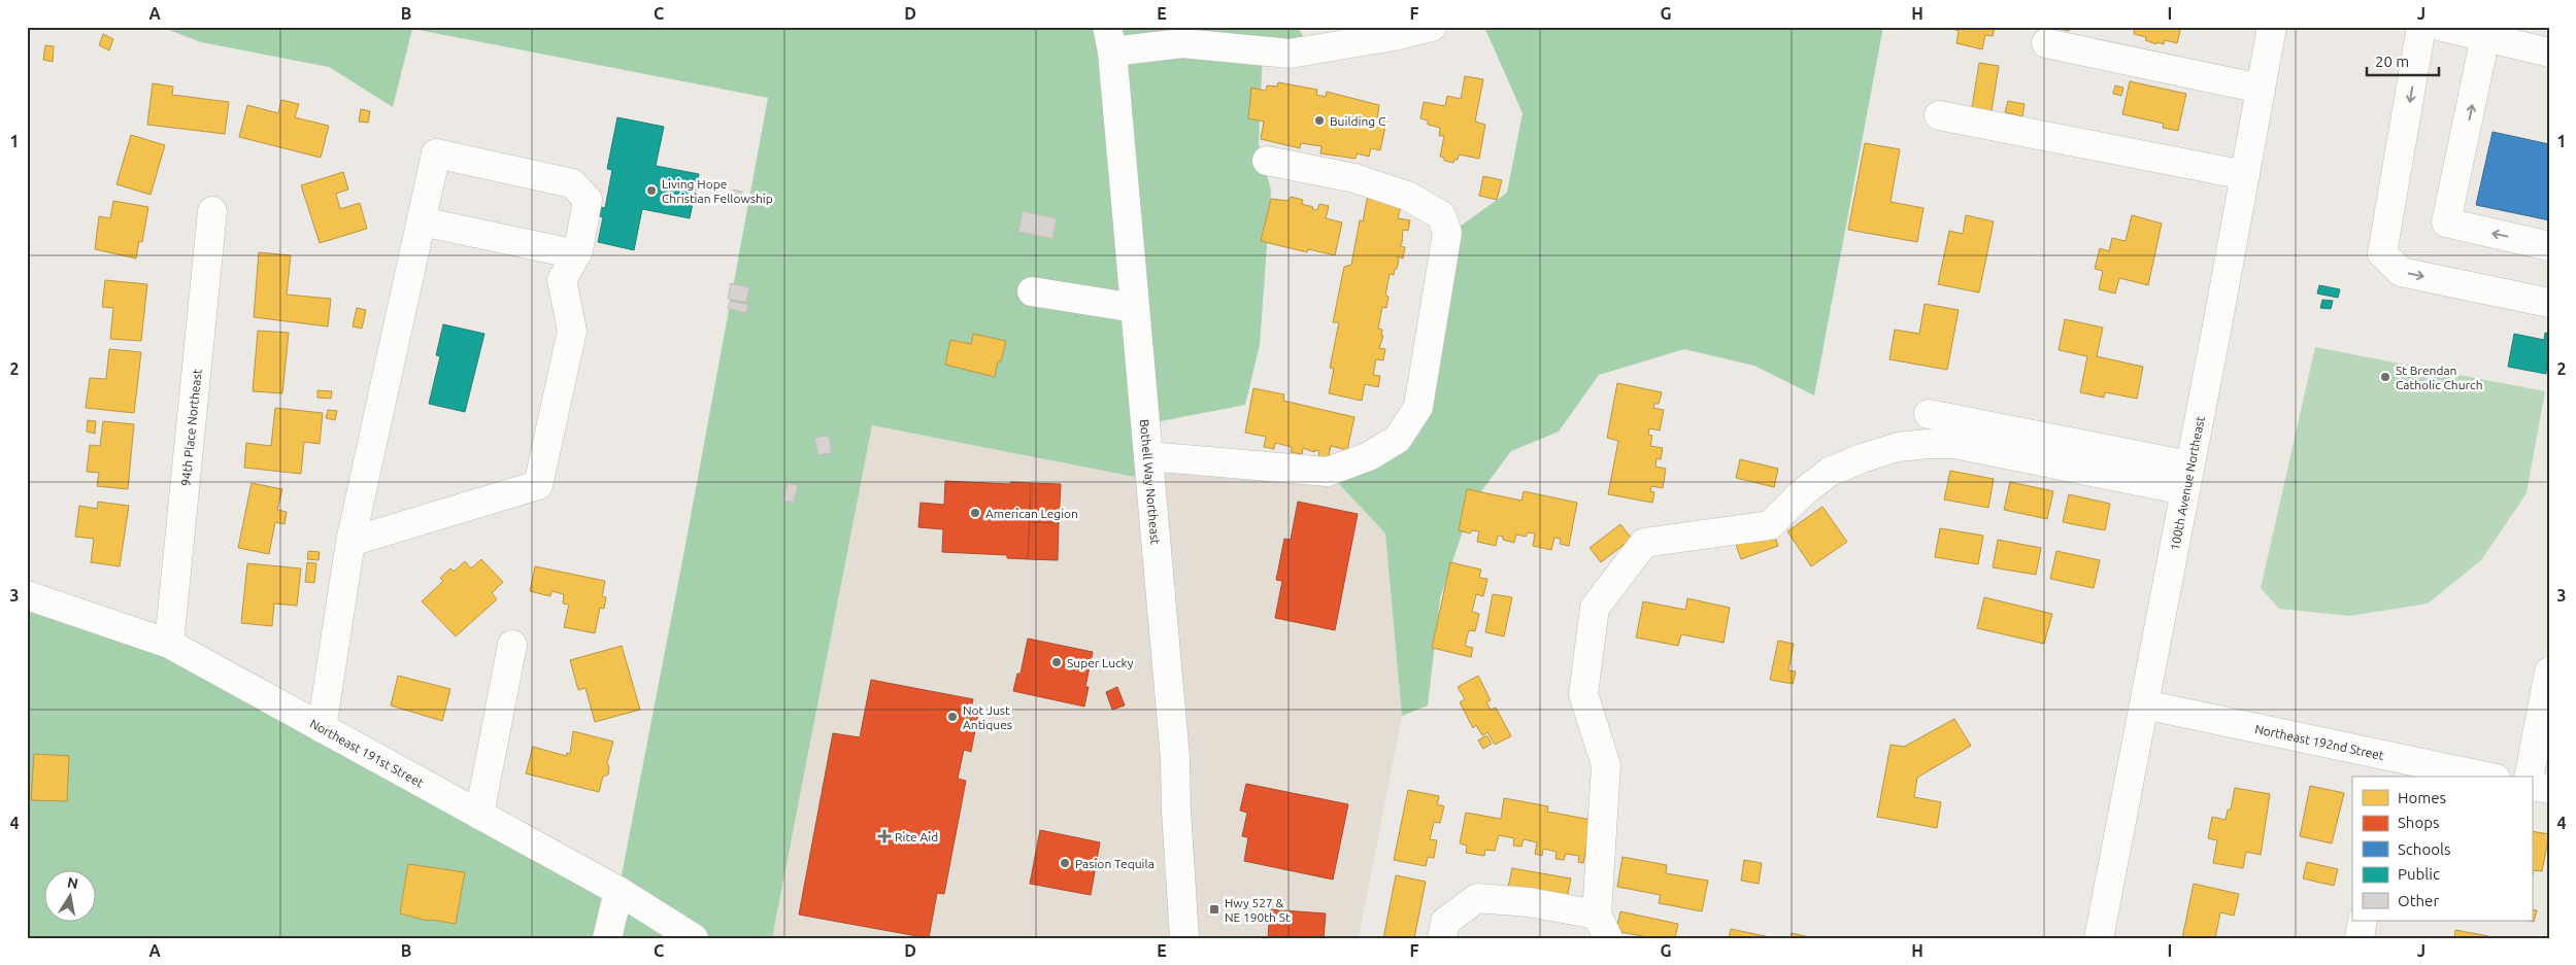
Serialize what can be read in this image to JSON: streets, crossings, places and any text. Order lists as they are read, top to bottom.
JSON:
{
  "streets": {
    "street": [
      "94th Place Northeast",
      "Bothell Way Northeast",
      "100th Avenue Northeast",
      "Northeast 192nd Street",
      "Northeast 191st Street"
    ]
  },
  "crossings": [
    ["94th Place Northeast", "Northeast 191st Street"],
    ["100th Avenue Northeast", "Northeast 192nd Street"]
  ],
  "places": {
    "other": [
      "Building C",
      "Living Hope Christian Fellowship",
      "St Brendan Catholic Church",
      "American Legion",
      "Super Lucky",
      "Not Just Antiques",
      "Pasion Tequila"
    ],
    "health": ["Rite Aid"],
    "transit": ["Hwy 527 & NE 190th St"]
  },
  "legend": [
    "Homes",
    "Shops",
    "Schools",
    "Public",
    "Other"
  ],
  "scale_bar": "20 m",
  "north": "top",
  "grid": {
    "columns": [
      "A",
      "B",
      "C",
      "D",
      "E",
      "F",
      "G",
      "H",
      "I",
      "J"
    ],
    "rows": [
      "1",
      "2",
      "3",
      "4"
    ]
  }
}
